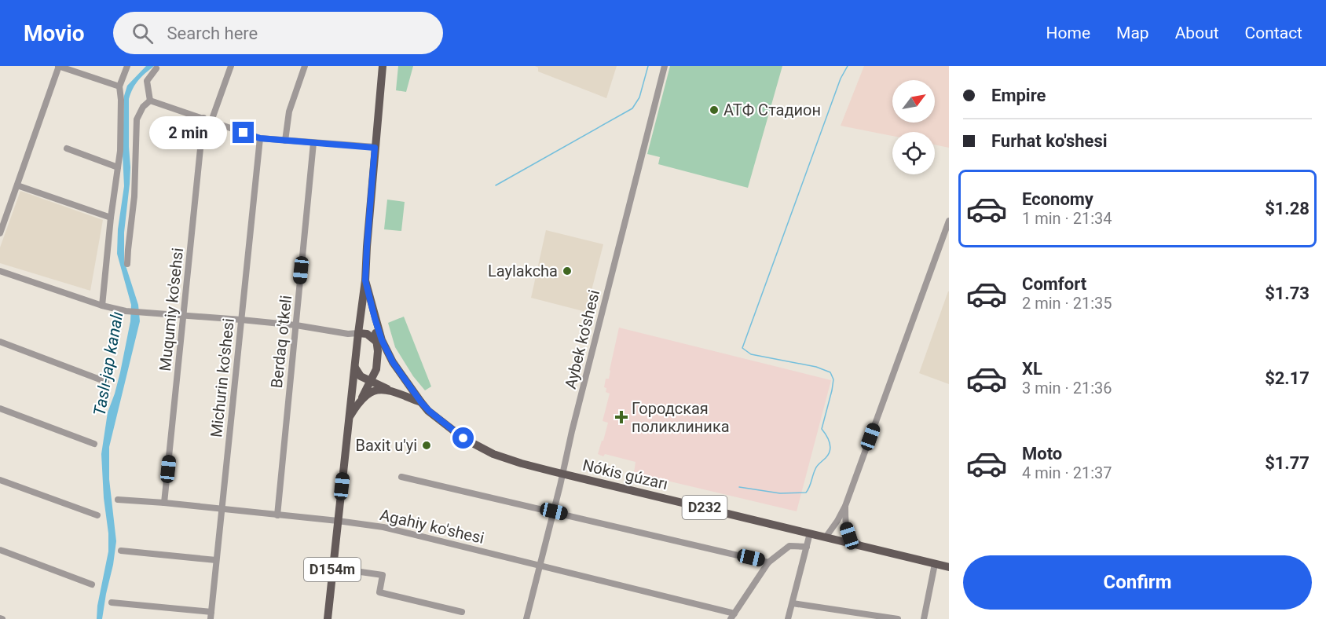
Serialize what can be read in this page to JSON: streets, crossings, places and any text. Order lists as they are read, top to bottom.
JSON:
{
  "streets": {
    "main road": ["Nókis gúzarı", "D232", "D154m"],
    "street": [
      "Muqumiy ko'sehsi",
      "Aybek ko'shesi",
      "Berdaq o'tkeli",
      "Michurin ko'shesi",
      "Agahiy ko'shesi"
    ]
  },
  "crossings": [
    ["Muqumiy ko'sehsi", "Agahiy ko'shesi"],
    ["Aybek ko'shesi", "Nókis gúzarı"],
    ["Aybek ko'shesi", "Agahiy ko'shesi"],
    ["Berdaq o'tkeli", "Agahiy ko'shesi"],
    ["Michurin ko'shesi", "Agahiy ko'shesi"],
    ["Nókis gúzarı", "D232"],
    ["D232", "D154m"],
    ["Agahiy ko'shesi", "D154m"]
  ],
  "water": ["Taslı-jap kanalı"],
  "places": {
    "other": ["АТФ Стадион", "Laylakcha", "Baxit u'yi"],
    "health": ["Городская поликлиника"]
  },
  "north": "top right",
  "page": {
    "header": "Movio",
    "search": "Search here",
    "nav": [
      "Home",
      "Map",
      "About",
      "Contact"
    ],
    "banner": ["Empire", "Furhat ko'shesi"],
    "bubble": "2 min",
    "list": [
      {
        "name": "Economy",
        "note": "1 min · 21:34",
        "value": "$1.28"
      },
      {
        "name": "Comfort",
        "note": "2 min · 21:35",
        "value": "$1.73"
      },
      {
        "name": "XL",
        "note": "3 min · 21:36",
        "value": "$2.17"
      },
      {
        "name": "Moto",
        "note": "4 min · 21:37",
        "value": "$1.77"
      }
    ],
    "buttons": "Confirm"
  }
}
